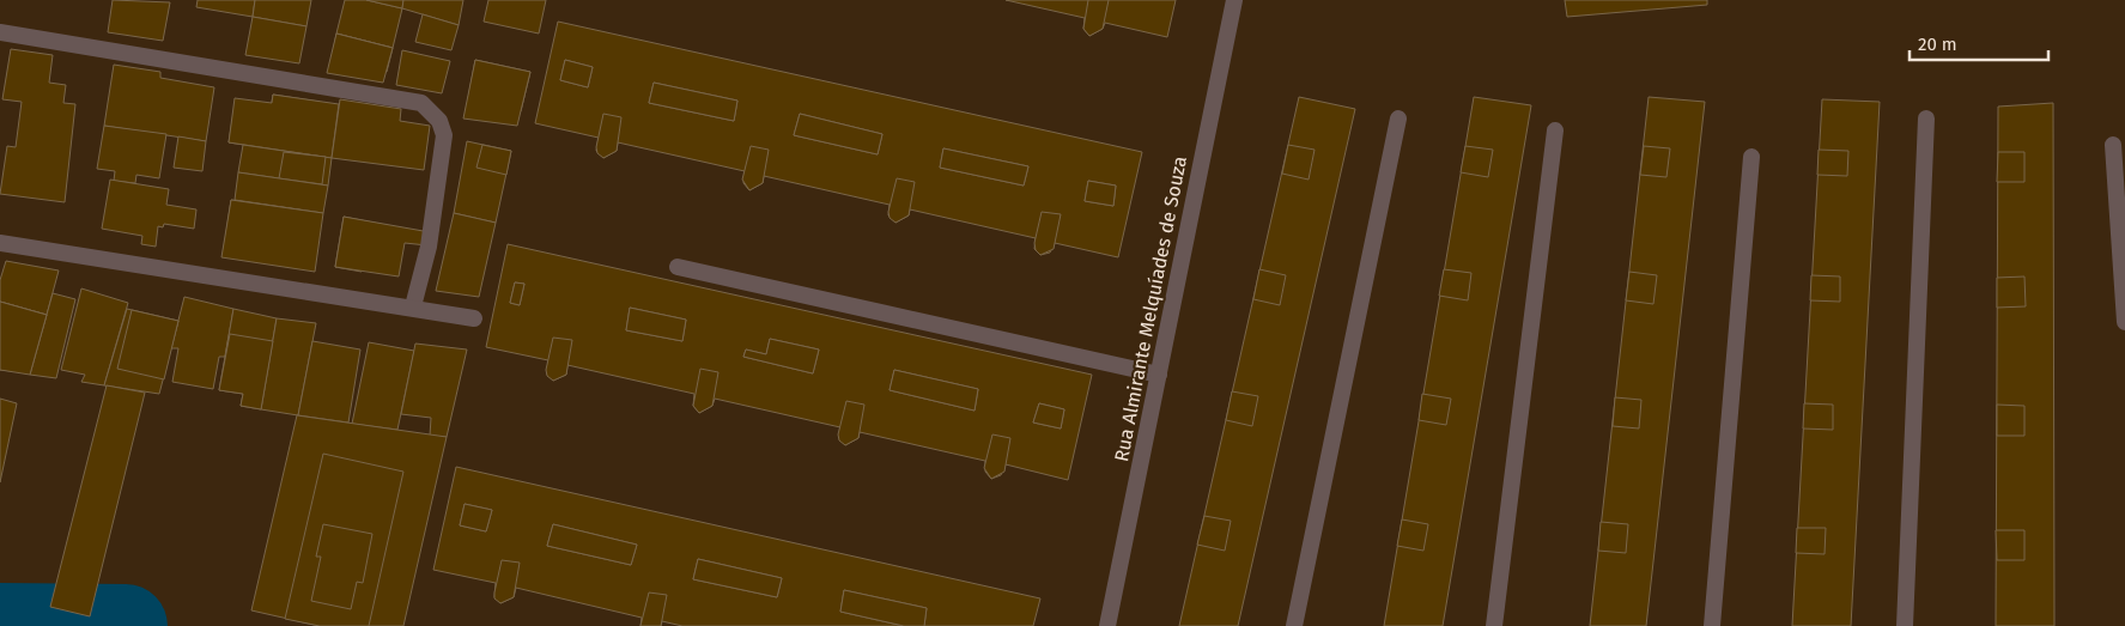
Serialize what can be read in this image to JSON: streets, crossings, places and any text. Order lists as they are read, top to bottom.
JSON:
{
  "streets": {
    "street": ["Rua Almirante Melquíades de Souza"]
  },
  "scale_bar": "20 m"
}
